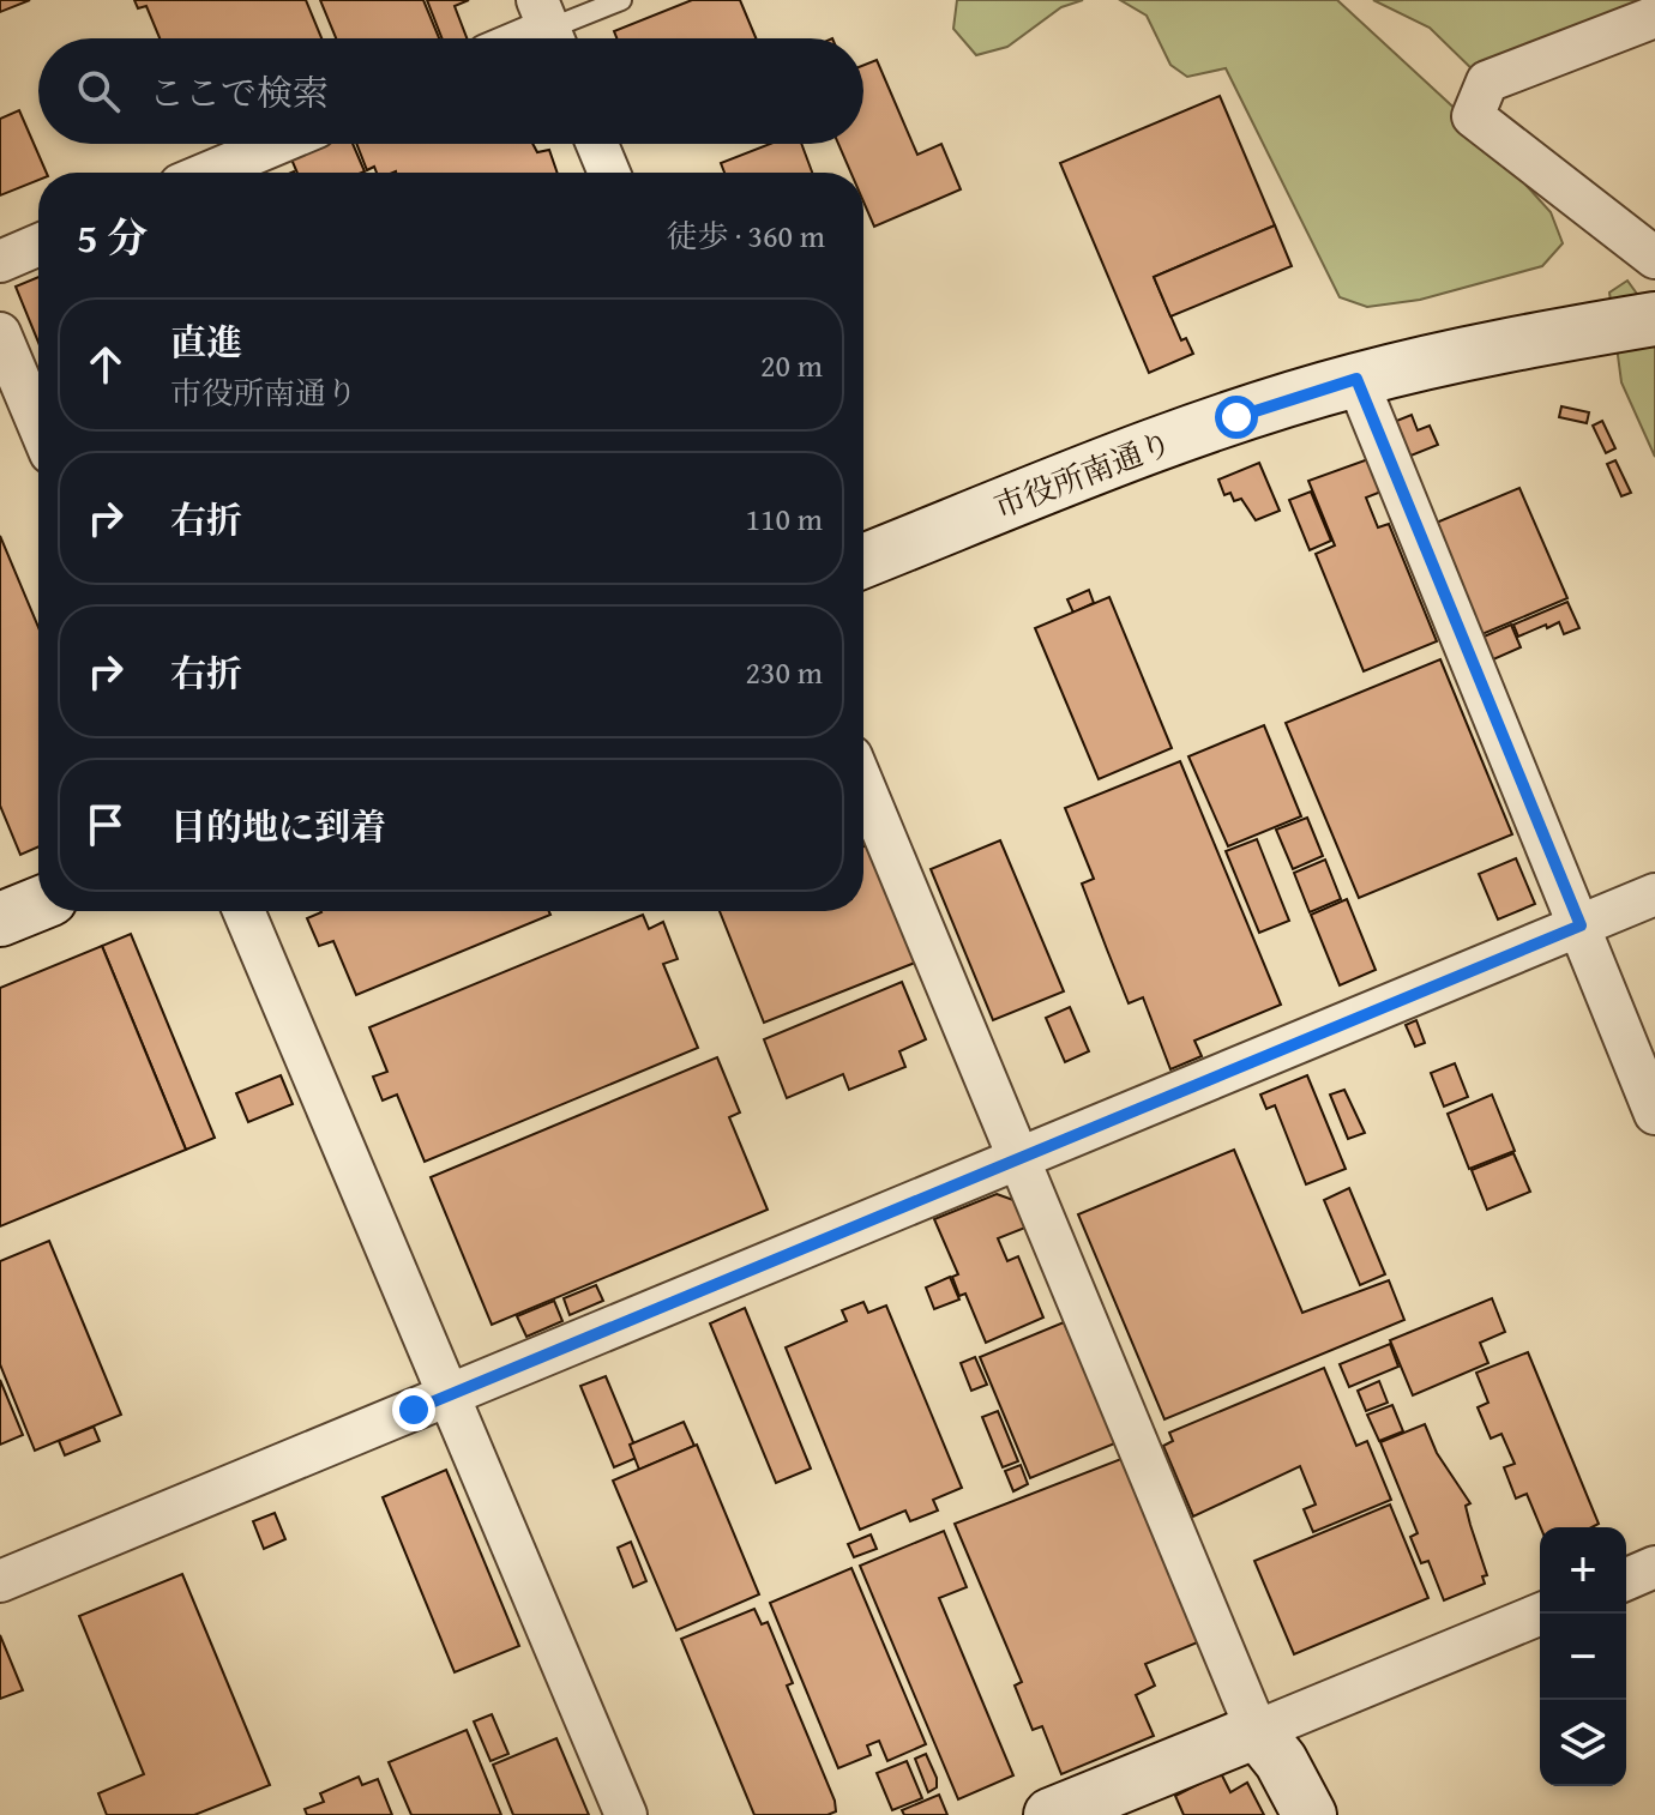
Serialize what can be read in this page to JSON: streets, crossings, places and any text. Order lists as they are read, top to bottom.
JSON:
{
  "streets": {
    "street": ["市役所南通り"]
  },
  "page": {
    "search": "ここで検索",
    "heading": ["5 分", "徒歩 · 360 m"],
    "list": [
      ["直進", "市役所南通り", "20 m"],
      ["右折", "110 m"],
      ["右折", "230 m"],
      "目的地に到着"
    ],
    "map_buttons": ["+", "−"]
  }
}
